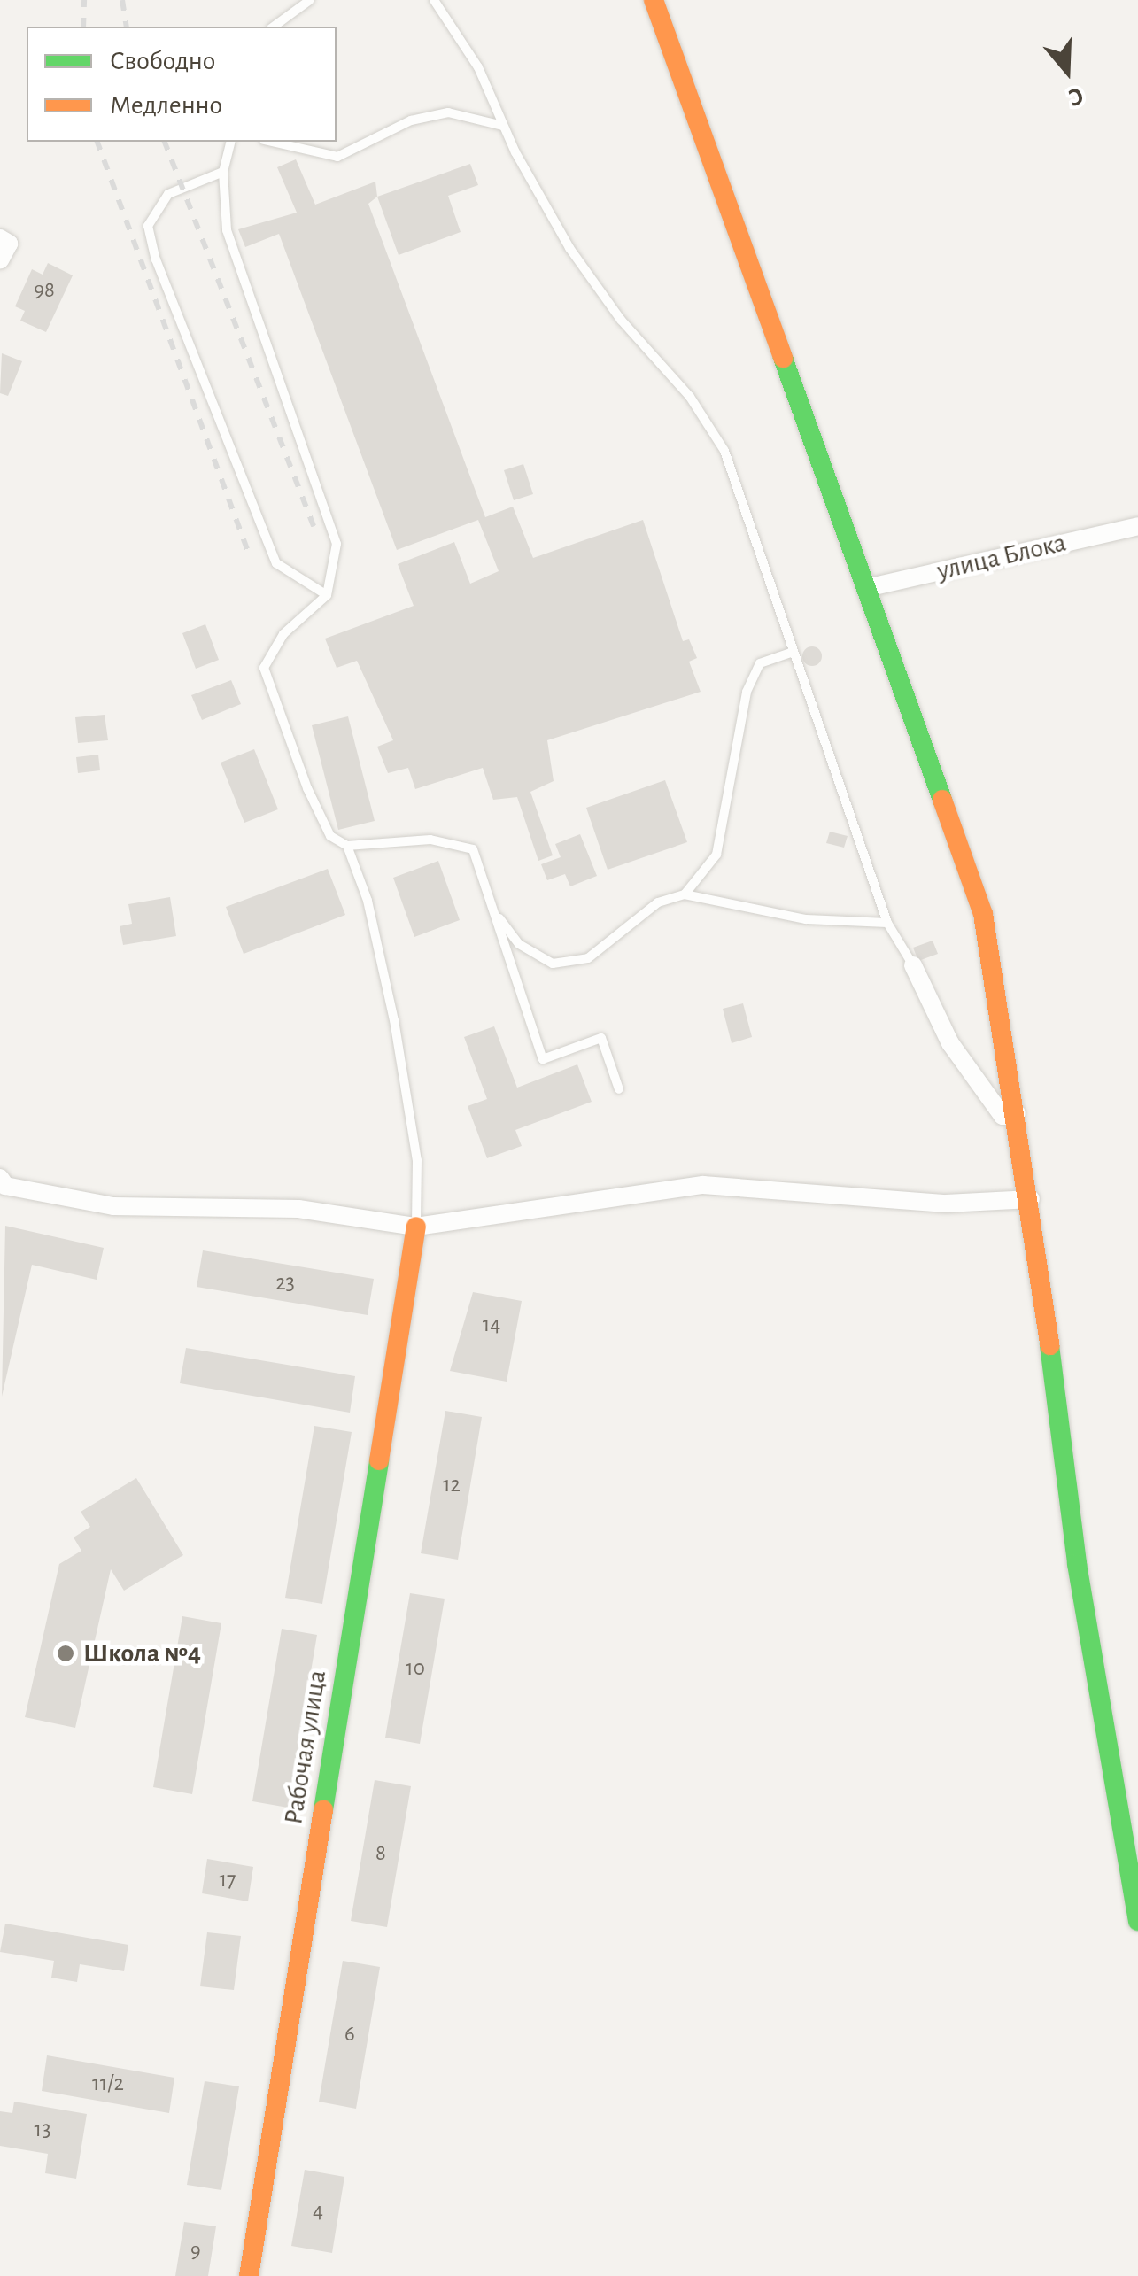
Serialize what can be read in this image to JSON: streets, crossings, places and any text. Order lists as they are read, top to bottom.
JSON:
{
  "streets": {
    "street": ["улица Блока", "Рабочая улица"]
  },
  "places": ["Школа №4"],
  "house_numbers": [
    "98",
    "23",
    "14",
    "12",
    "10",
    "8",
    "17",
    "6",
    "11/2",
    "13",
    "4",
    "9"
  ],
  "legend": ["Свободно", "Медленно"],
  "north": "bottom"
}
